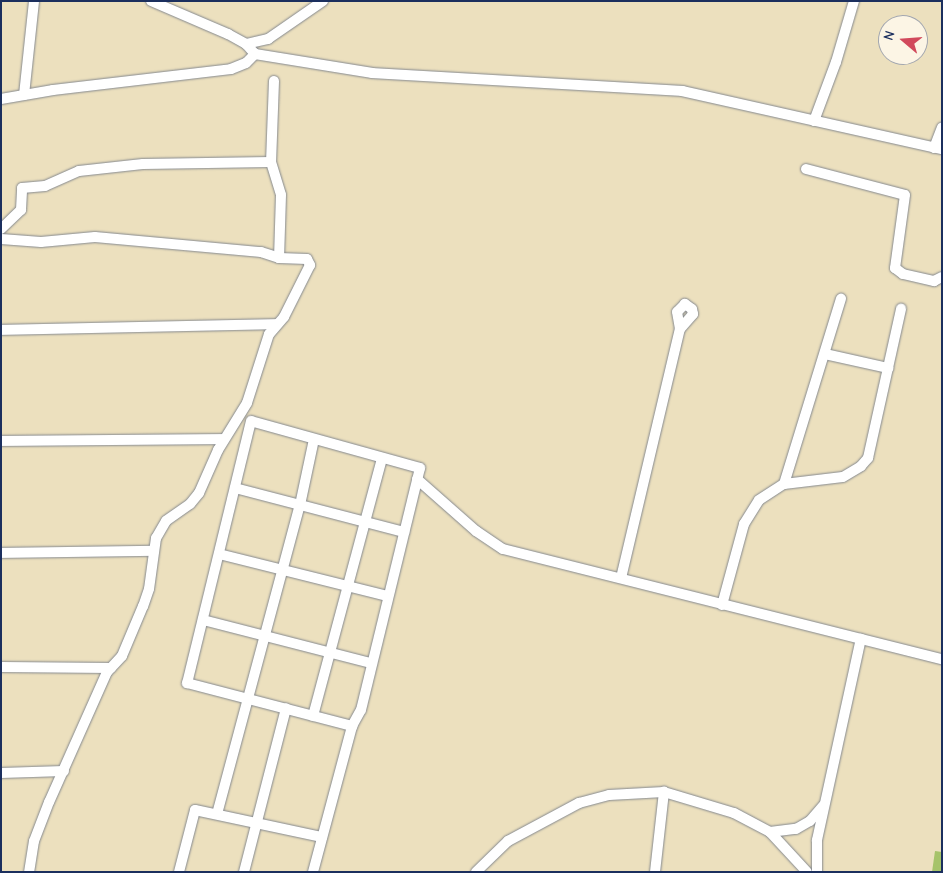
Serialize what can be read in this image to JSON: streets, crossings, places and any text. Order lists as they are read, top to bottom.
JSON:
{
  "north": "left"
}
